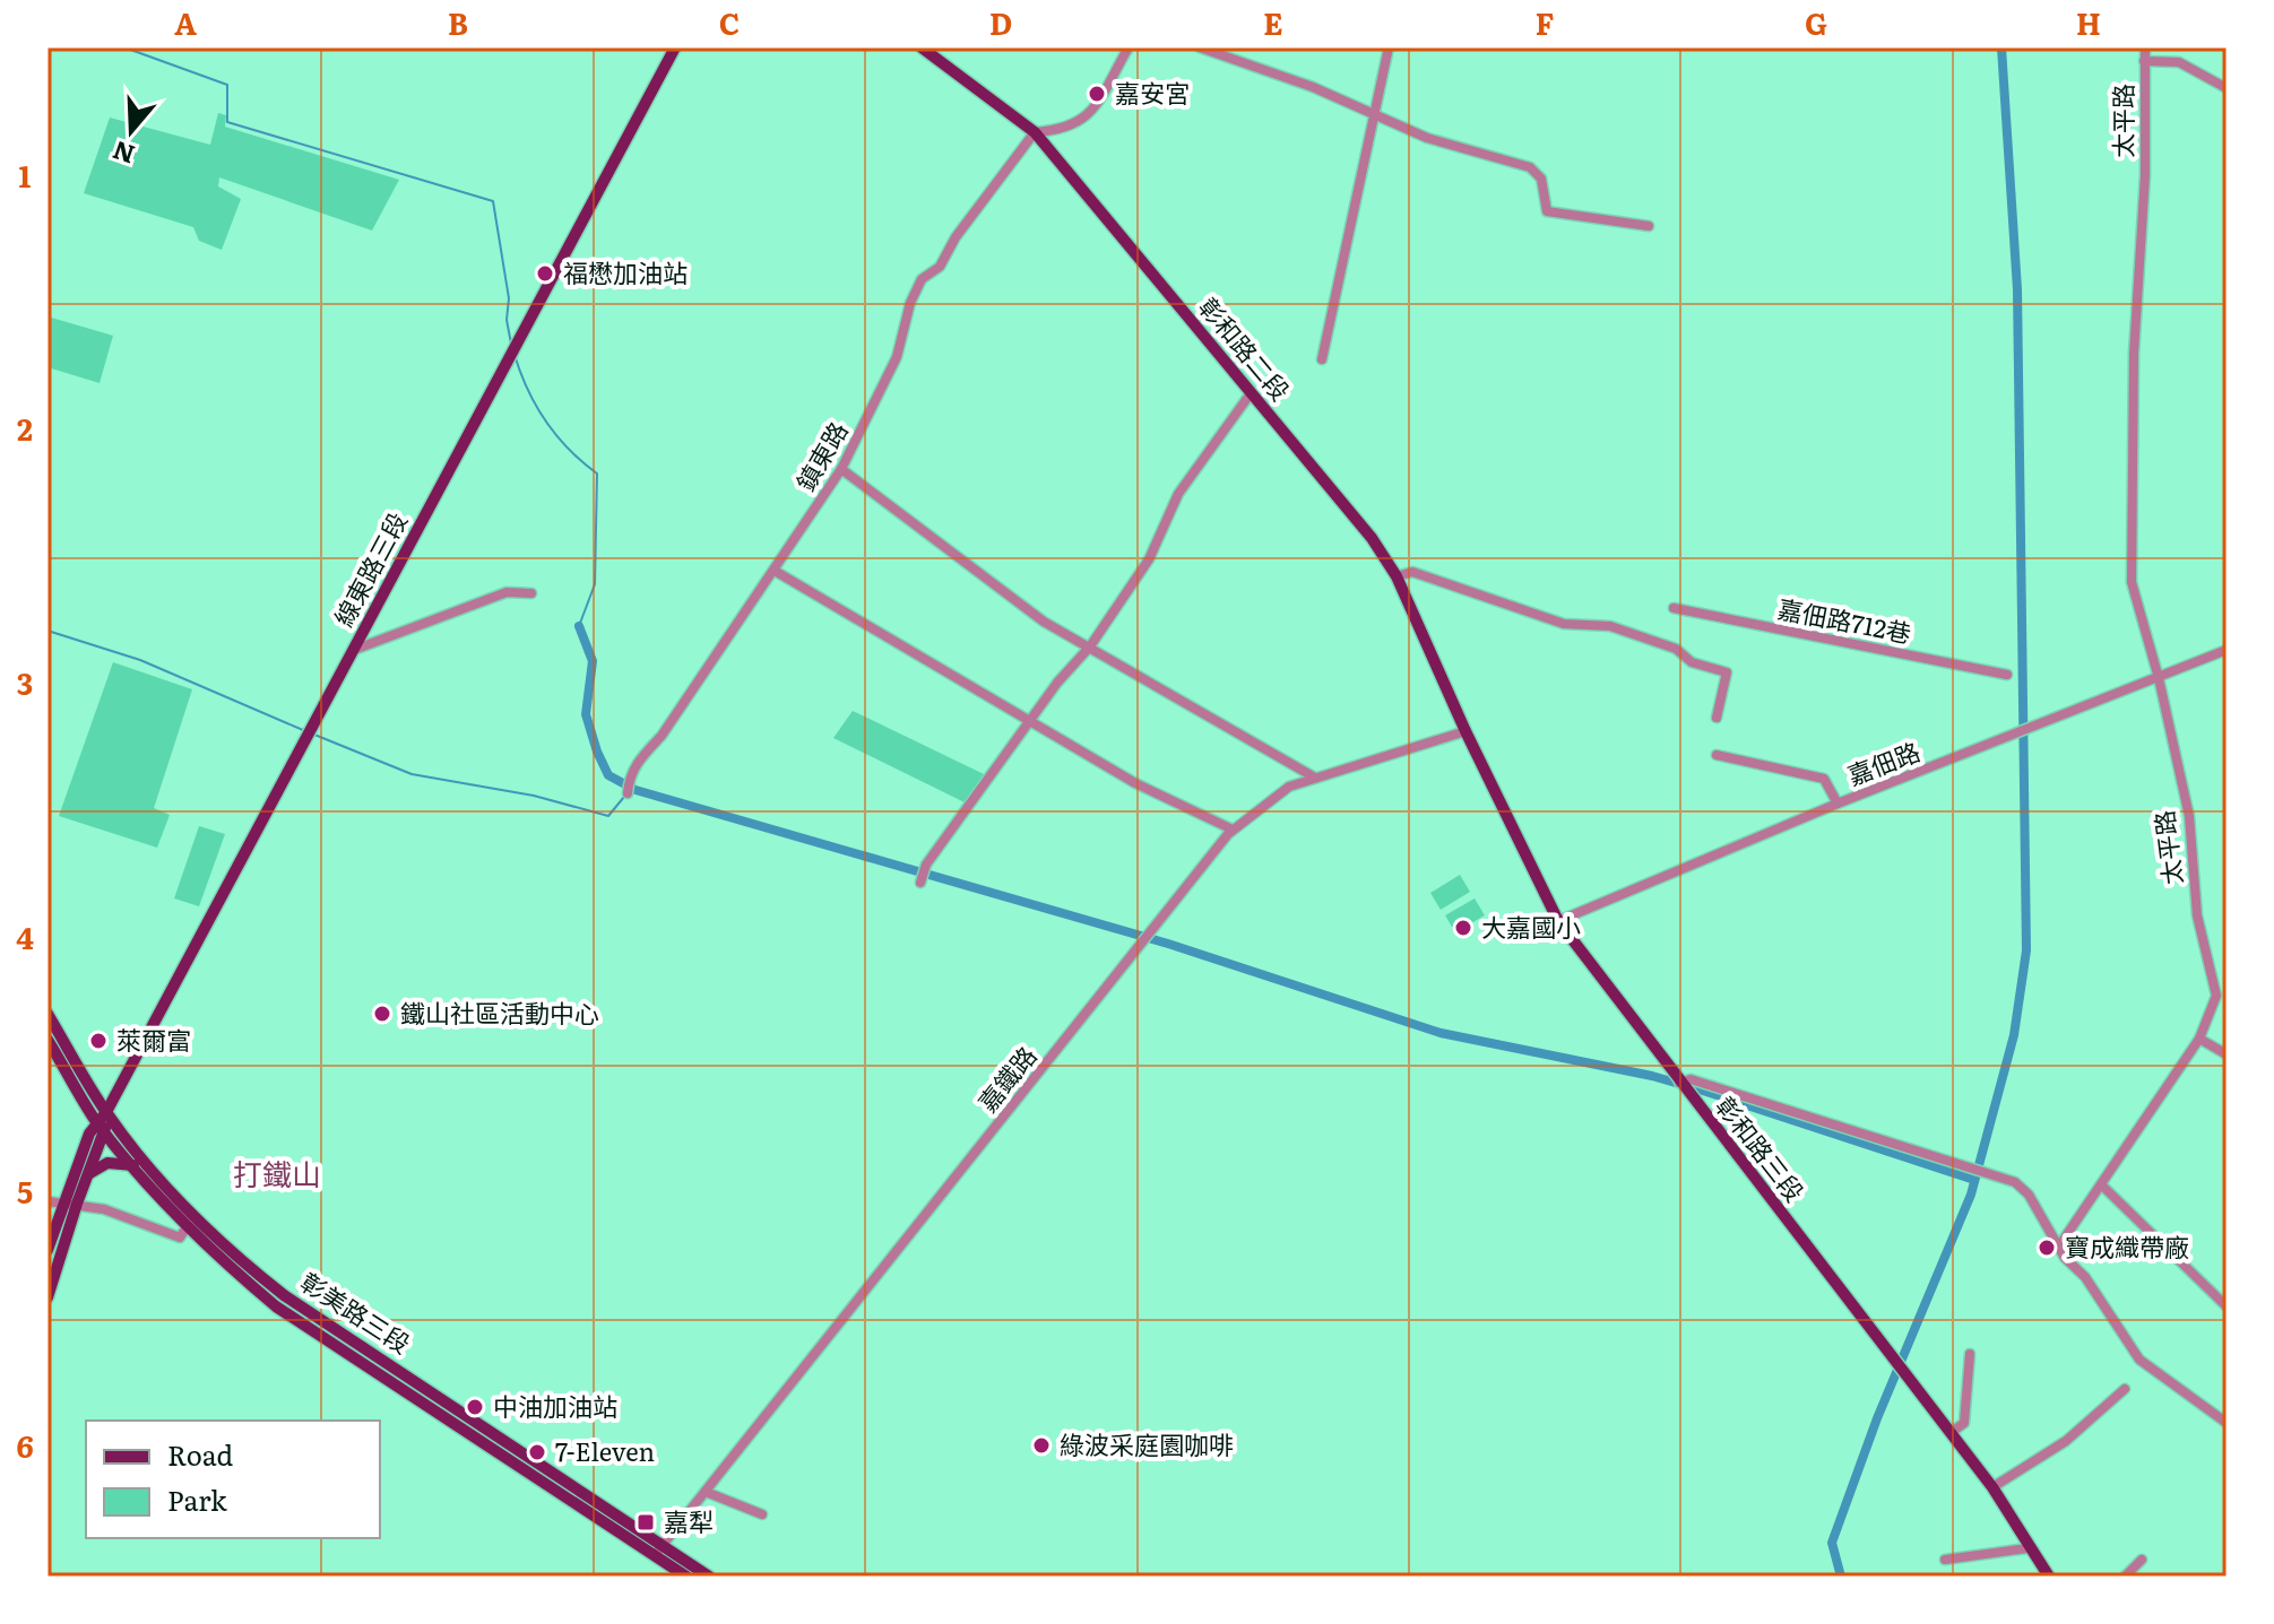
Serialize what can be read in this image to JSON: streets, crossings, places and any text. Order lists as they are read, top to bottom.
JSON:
{
  "streets": {
    "main road": [
      "彰和路二段",
      "線東路三段",
      "彰和路三段",
      "彰美路三段"
    ],
    "street": [
      "太平路",
      "鎮東路",
      "嘉佃路712巷",
      "嘉佃路",
      "嘉鐵路"
    ]
  },
  "crossings": [
    ["太平路", "嘉佃路"],
    ["彰和路二段", "鎮東路"],
    ["彰和路二段", "嘉鐵路"],
    ["彰和路二段", "彰和路三段"],
    ["線東路三段", "彰美路三段"],
    ["嘉佃路", "彰和路三段"],
    ["嘉鐵路", "彰和路三段"],
    ["嘉鐵路", "彰美路三段"]
  ],
  "districts": ["打鐵山"],
  "places": {
    "other": [
      "嘉安宮",
      "福懋加油站",
      "大嘉國小",
      "鐵山社區活動中心",
      "萊爾富",
      "寶成織帶廠",
      "中油加油站",
      "綠波采庭園咖啡",
      "7-Eleven"
    ],
    "transit": ["嘉犁"]
  },
  "legend": ["Road", "Park"],
  "north": "bottom",
  "grid": {
    "columns": [
      "A",
      "B",
      "C",
      "D",
      "E",
      "F",
      "G",
      "H"
    ],
    "rows": [
      "1",
      "2",
      "3",
      "4",
      "5",
      "6"
    ]
  }
}
